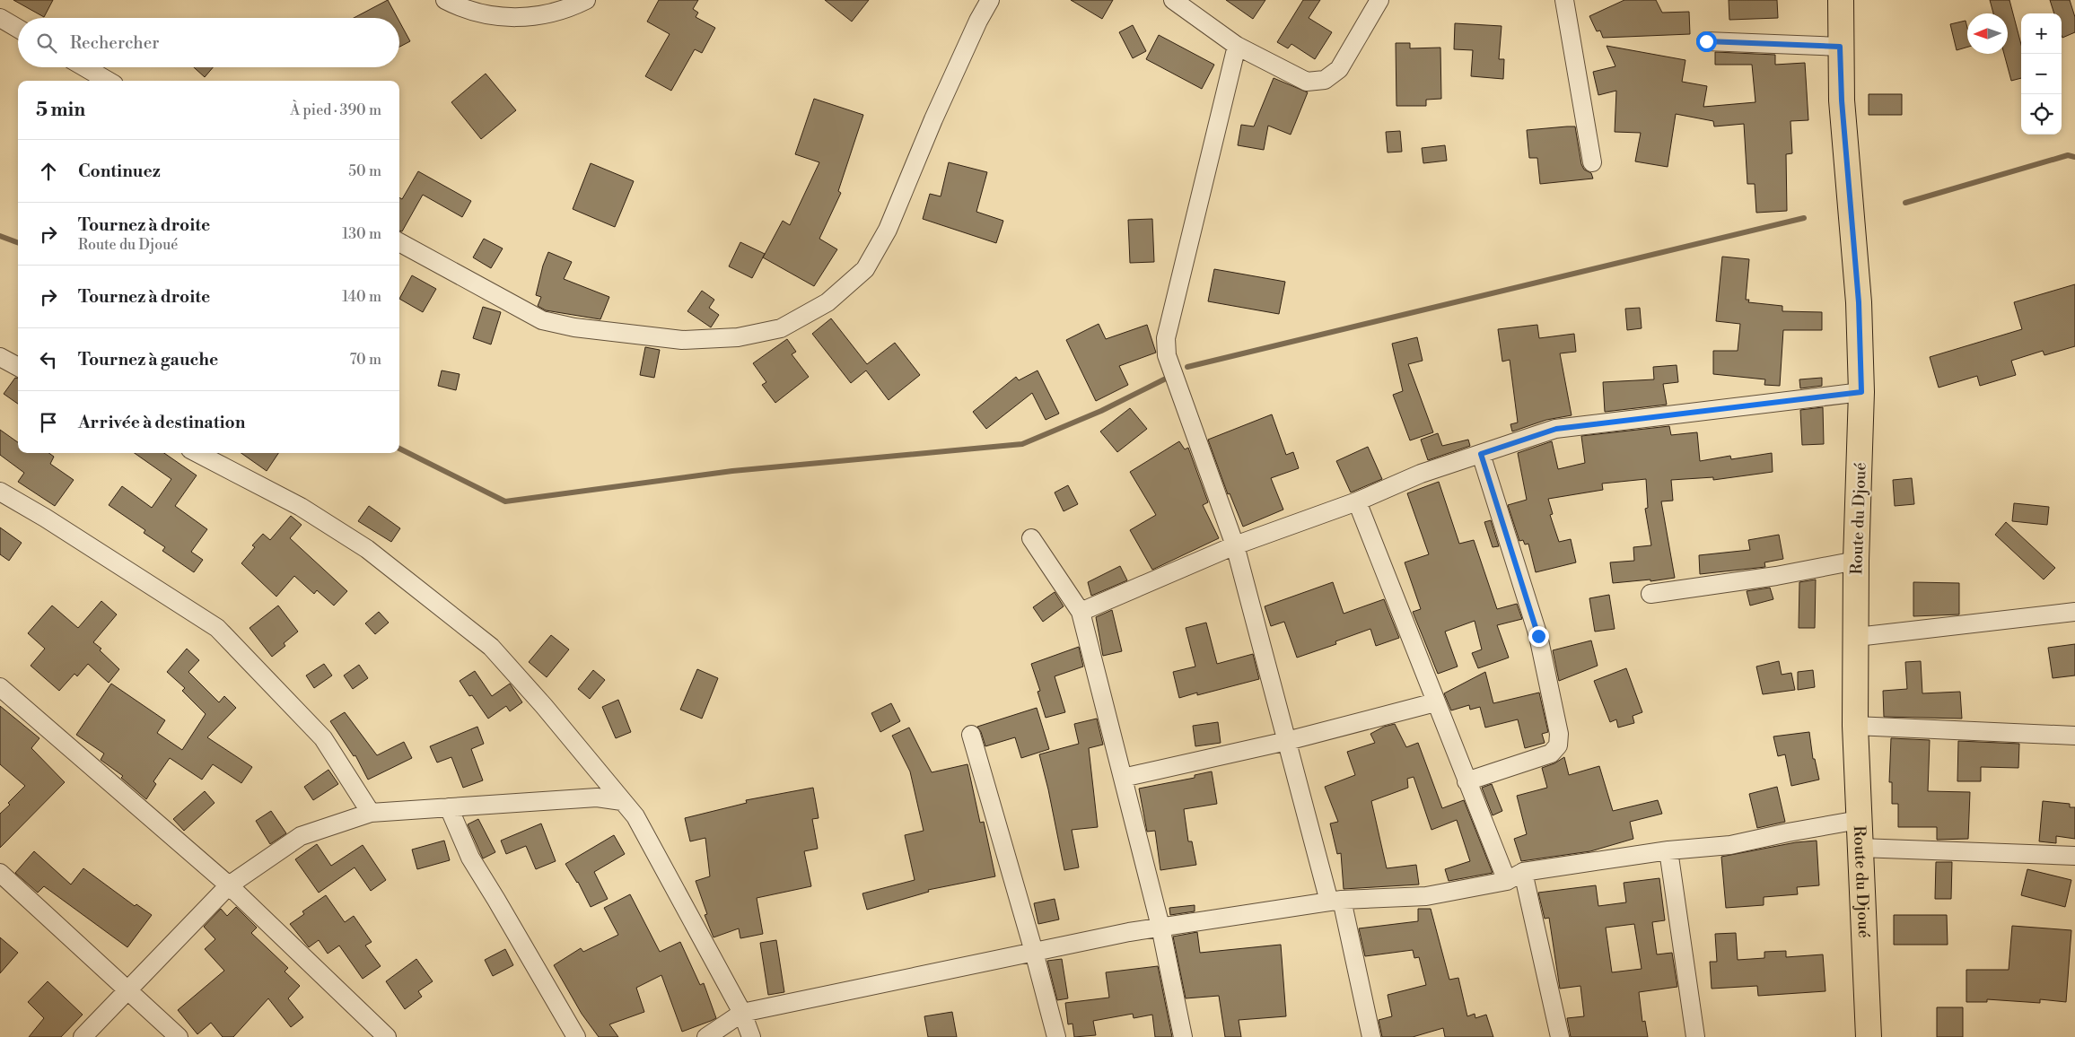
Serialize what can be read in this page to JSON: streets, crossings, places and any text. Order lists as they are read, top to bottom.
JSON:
{
  "streets": {
    "main road": ["Route du Djoué"]
  },
  "north": "left",
  "page": {
    "map_buttons": ["+", "−"],
    "search": "Rechercher",
    "heading": ["5 min", "À pied · 390 m"],
    "list": [
      ["Continuez", "50 m"],
      ["Tournez à droite", "Route du Djoué", "130 m"],
      ["Tournez à droite", "140 m"],
      ["Tournez à gauche", "70 m"],
      "Arrivée à destination"
    ]
  }
}
